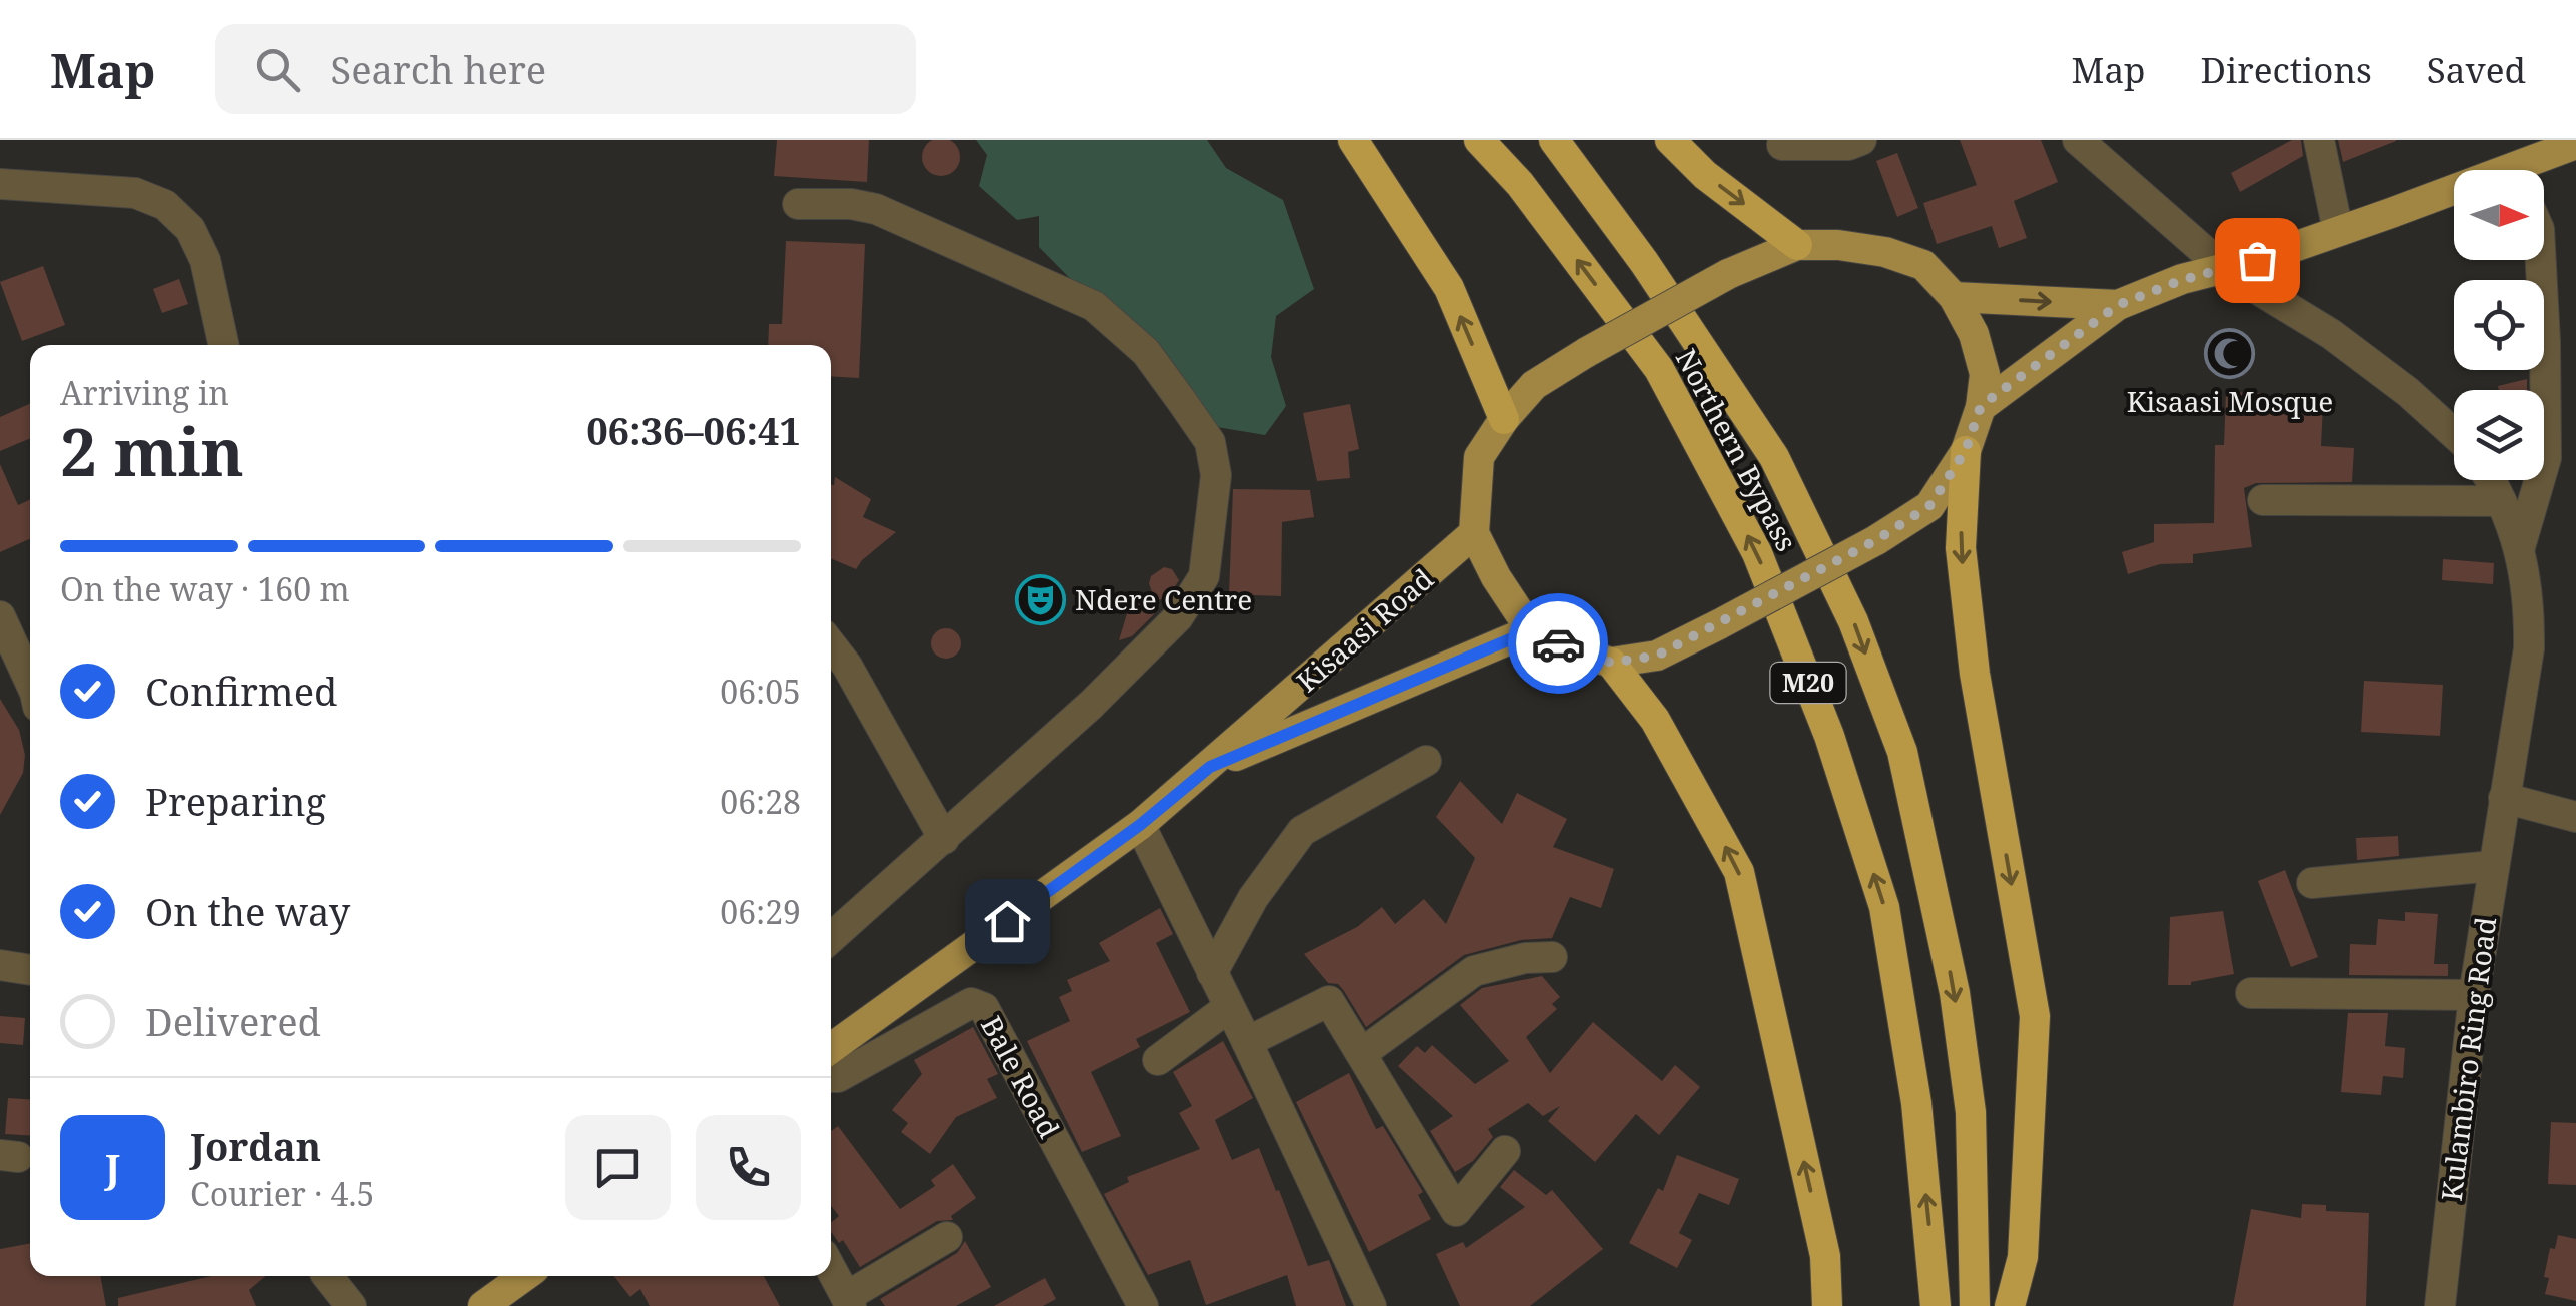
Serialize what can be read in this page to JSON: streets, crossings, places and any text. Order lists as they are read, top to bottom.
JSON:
{
  "streets": {
    "highway": ["Northern Bypass", "M20"],
    "main road": ["Kisaasi Road"],
    "street": ["Kulambiro Ring Road", "Bale Road"]
  },
  "places": {
    "mosque": ["Kisaasi Mosque"],
    "theatre": ["Ndere Centre"]
  },
  "north": "right",
  "page": {
    "header": "Map",
    "search": "Search here",
    "nav": ["Map", "Directions", "Saved"],
    "heading": ["2 min", "Arriving in", "06:36–06:41"],
    "panel": ["Jordan", "Courier · 4.5"],
    "bar": "On the way · 160 m",
    "list": [
      ["Confirmed", "06:05"],
      ["Preparing", "06:28"],
      ["On the way", "06:29"],
      "Delivered"
    ],
    "round": "J"
  }
}
